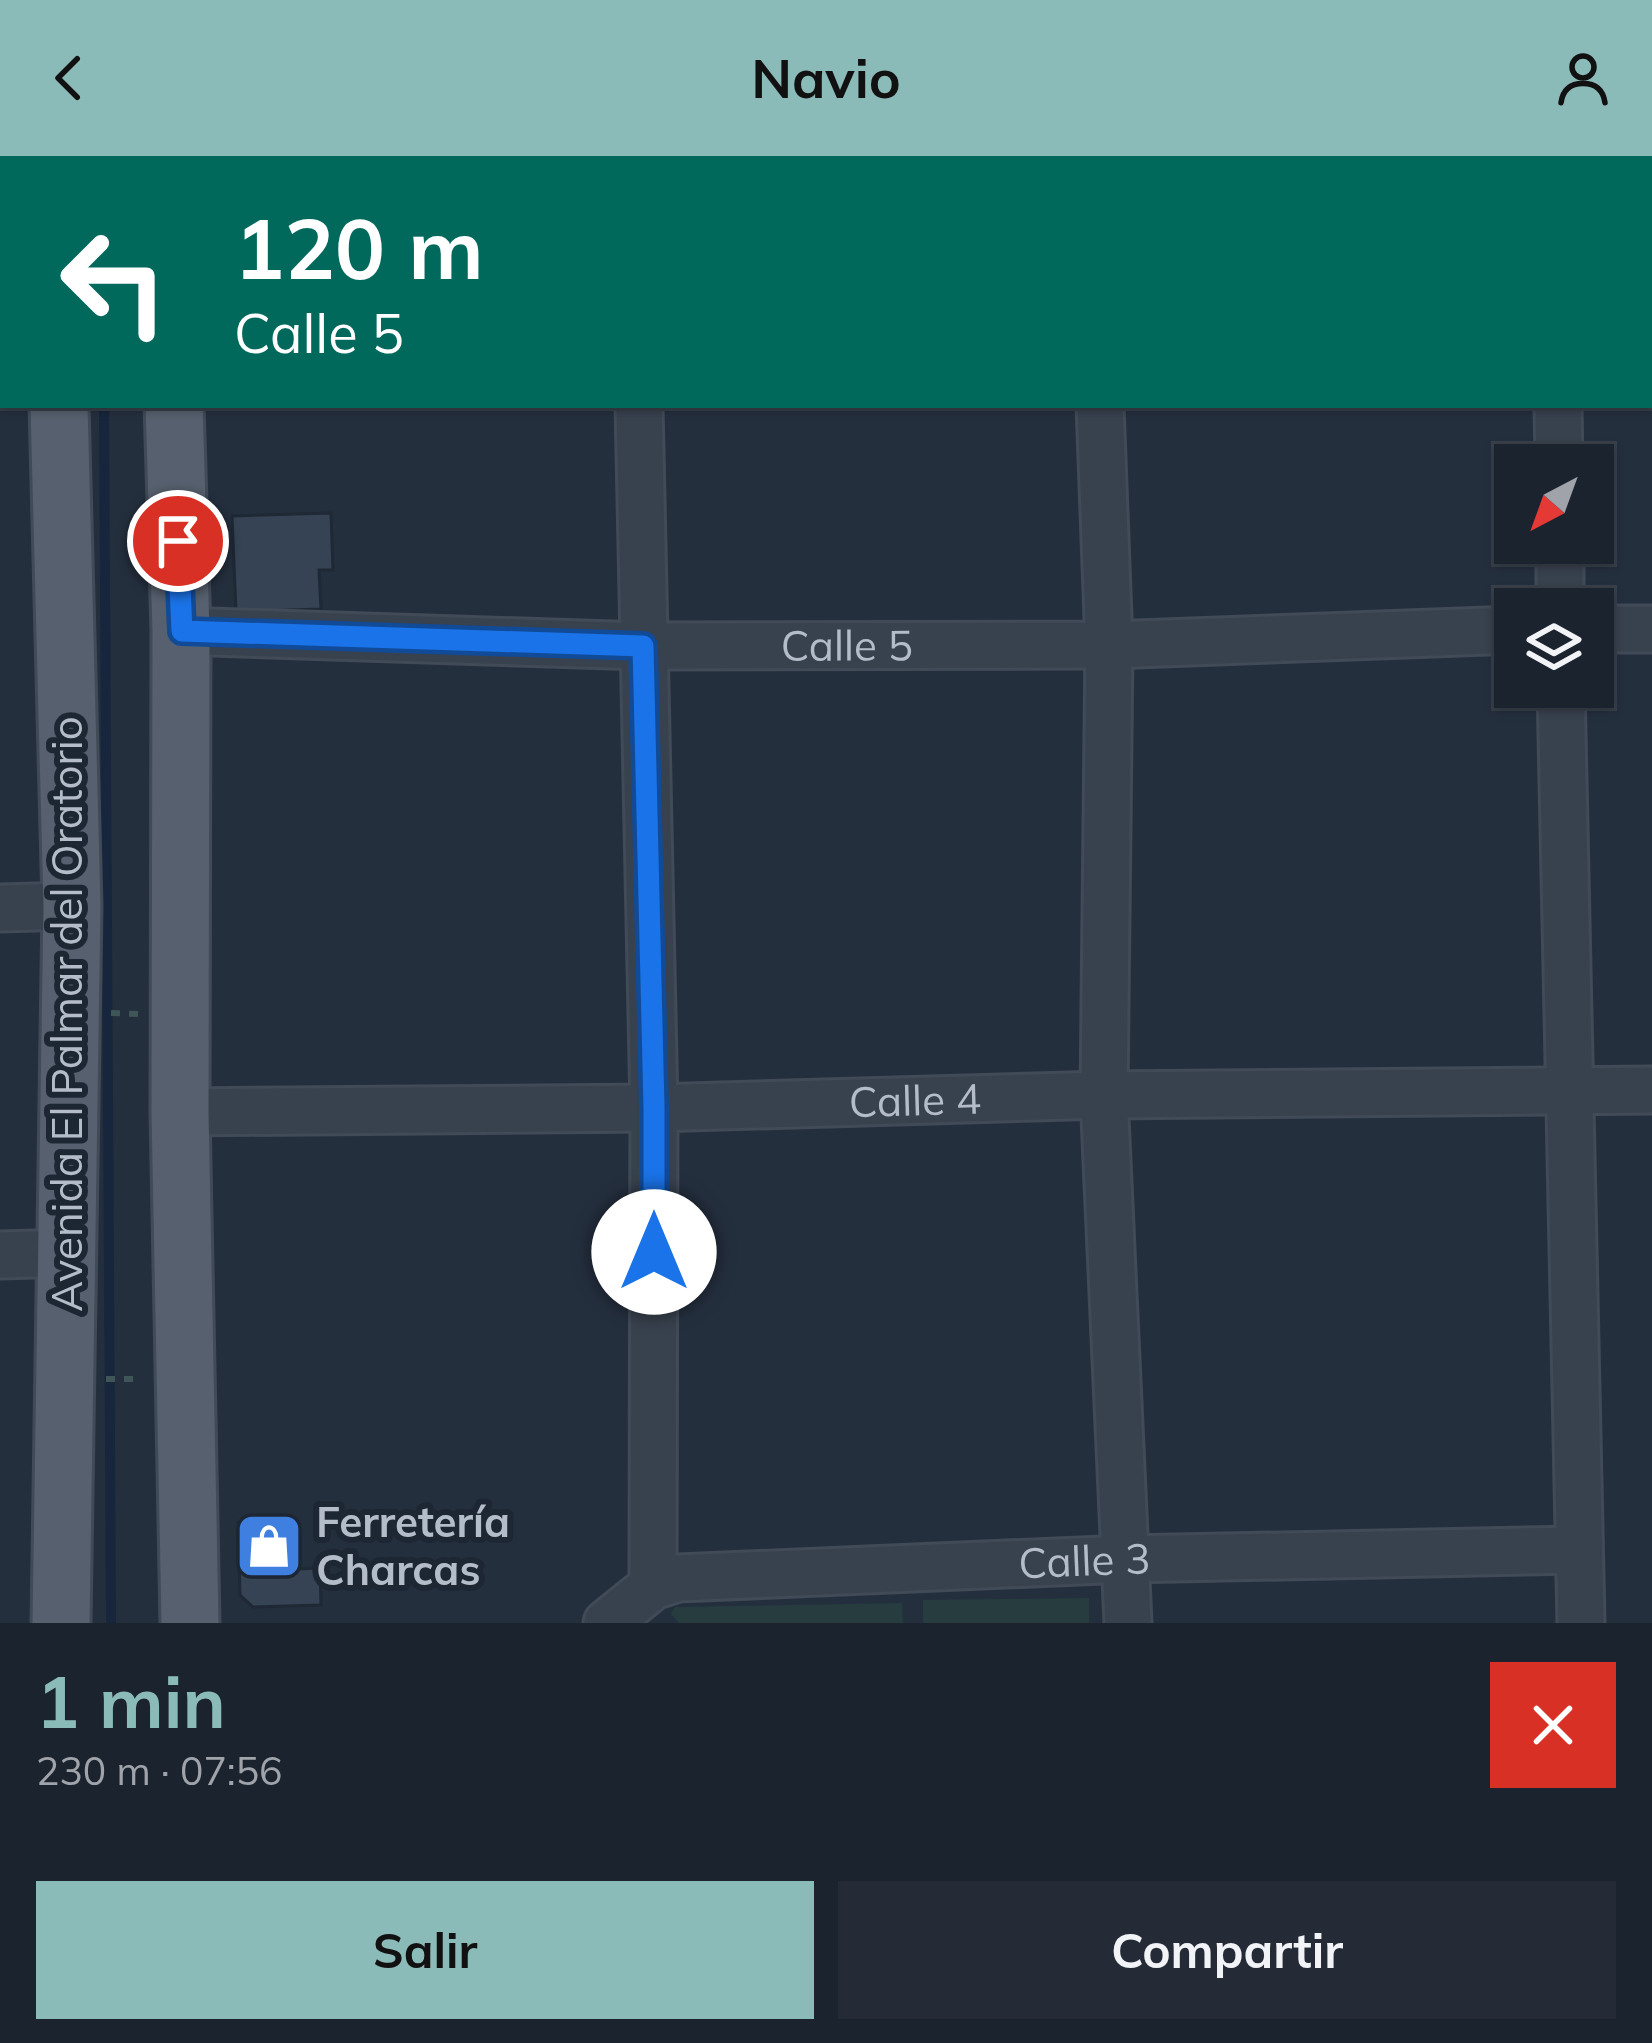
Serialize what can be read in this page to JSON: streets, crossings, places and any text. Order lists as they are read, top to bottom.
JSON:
{
  "streets": {
    "main road": ["Avenida El Palmar del Oratorio"],
    "street": ["Calle 5", "Calle 4", "Calle 3"]
  },
  "places": {
    "shop": ["Ferretería Charcas"]
  },
  "north": "bottom left",
  "page": {
    "header": "Navio",
    "turn": ["120 m", "Calle 5"],
    "heading": ["1 min", "230 m · 07:56"],
    "buttons": ["Salir", "Compartir"]
  }
}
